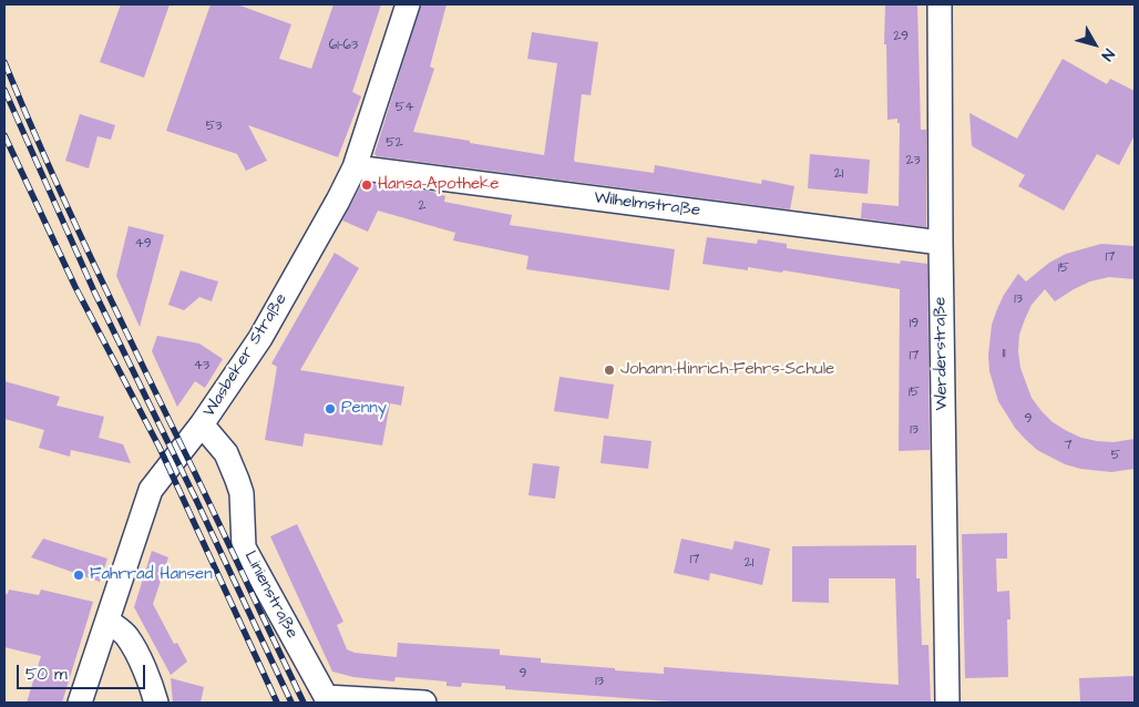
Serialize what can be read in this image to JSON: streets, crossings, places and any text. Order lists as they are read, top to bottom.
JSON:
{
  "streets": {
    "street": [
      "Wilhelmstraße",
      "Werderstraße",
      "Wasbeker Straße",
      "Linienstraße"
    ]
  },
  "crossings": [
    ["Wilhelmstraße", "Werderstraße"],
    ["Wilhelmstraße", "Wasbeker Straße"],
    ["Wasbeker Straße", "Linienstraße"]
  ],
  "places": [
    "Hansa-Apotheke",
    "Johann-Hinrich-Fehrs-Schule",
    "Penny",
    "Fahrrad Hansen"
  ],
  "house_numbers": [
    "29",
    "61-63",
    "54",
    "53",
    "52",
    "23",
    "21",
    "2",
    "49",
    "17",
    "15",
    "13",
    "19",
    "11",
    "17",
    "43",
    "15",
    "9",
    "13",
    "7",
    "5",
    "17",
    "21",
    "9",
    "13"
  ],
  "scale_bar": "50 m",
  "north": "bottom right"
}
